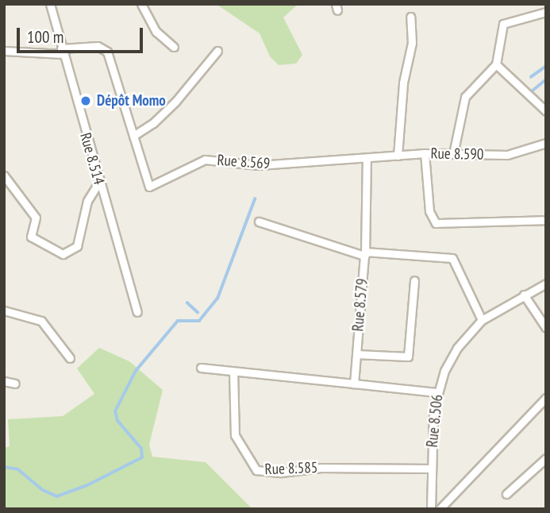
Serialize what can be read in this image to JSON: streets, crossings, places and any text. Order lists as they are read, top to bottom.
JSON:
{
  "streets": {
    "street": [
      "Rue 8.590",
      "Rue 8.514",
      "Rue 8.569",
      "Rue 8.579",
      "Rue 8.506",
      "Rue 8.585"
    ]
  },
  "crossings": [
    ["Rue 8.590", "Rue 8.569"],
    ["Rue 8.514", "Rue 8.569"],
    ["Rue 8.506", "Rue 8.585"]
  ],
  "places": ["Dépôt Momo"],
  "scale_bar": "100 m"
}
